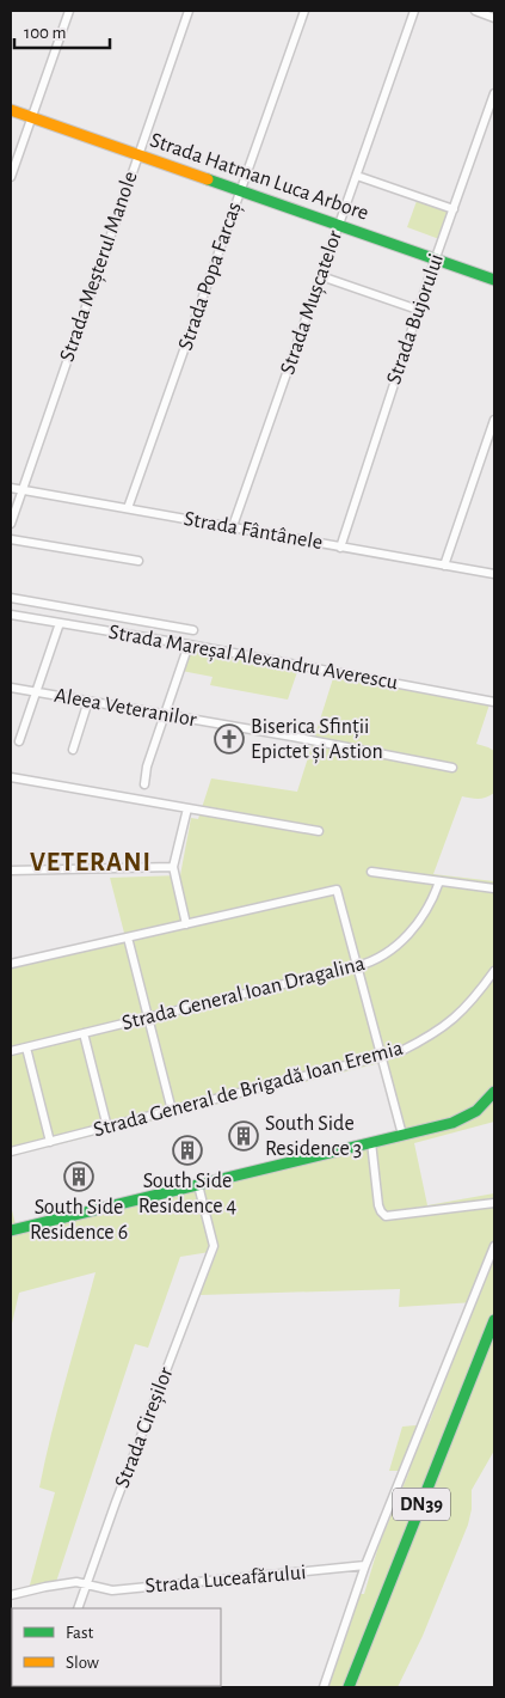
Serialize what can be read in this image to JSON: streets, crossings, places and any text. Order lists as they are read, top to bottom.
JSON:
{
  "streets": {
    "main road": ["Strada Hatman Luca Arbore", "DN39"],
    "street": [
      "Strada Meșterul Manole",
      "Strada Popa Farcaș",
      "Strada Mușcatelor",
      "Strada Bujorului",
      "Strada Fântânele",
      "Strada Mareșal Alexandru Averescu",
      "Aleea Veteranilor",
      "Strada General Ioan Dragalina",
      "Strada General de Brigadă Ioan Eremia",
      "Strada Cireșilor",
      "Strada Luceafărului"
    ]
  },
  "crossings": [
    ["Strada Hatman Luca Arbore", "Strada Meșterul Manole"],
    ["Strada Hatman Luca Arbore", "Strada Popa Farcaș"],
    ["Strada Hatman Luca Arbore", "Strada Mușcatelor"],
    ["Strada Hatman Luca Arbore", "Strada Bujorului"],
    ["Strada Meșterul Manole", "Strada Fântânele"],
    ["Strada Popa Farcaș", "Strada Fântânele"],
    ["Strada Mușcatelor", "Strada Fântânele"],
    ["Strada Bujorului", "Strada Fântânele"],
    ["Strada Cireșilor", "Strada Luceafărului"]
  ],
  "districts": ["VETERANI"],
  "places": {
    "church": ["Biserica Sfinții Epictet și Astion"],
    "building": ["South Side Residence 3", "South Side Residence 4", "South Side Residence 6"]
  },
  "legend": ["Fast", "Slow"],
  "scale_bar": "100 m"
}
